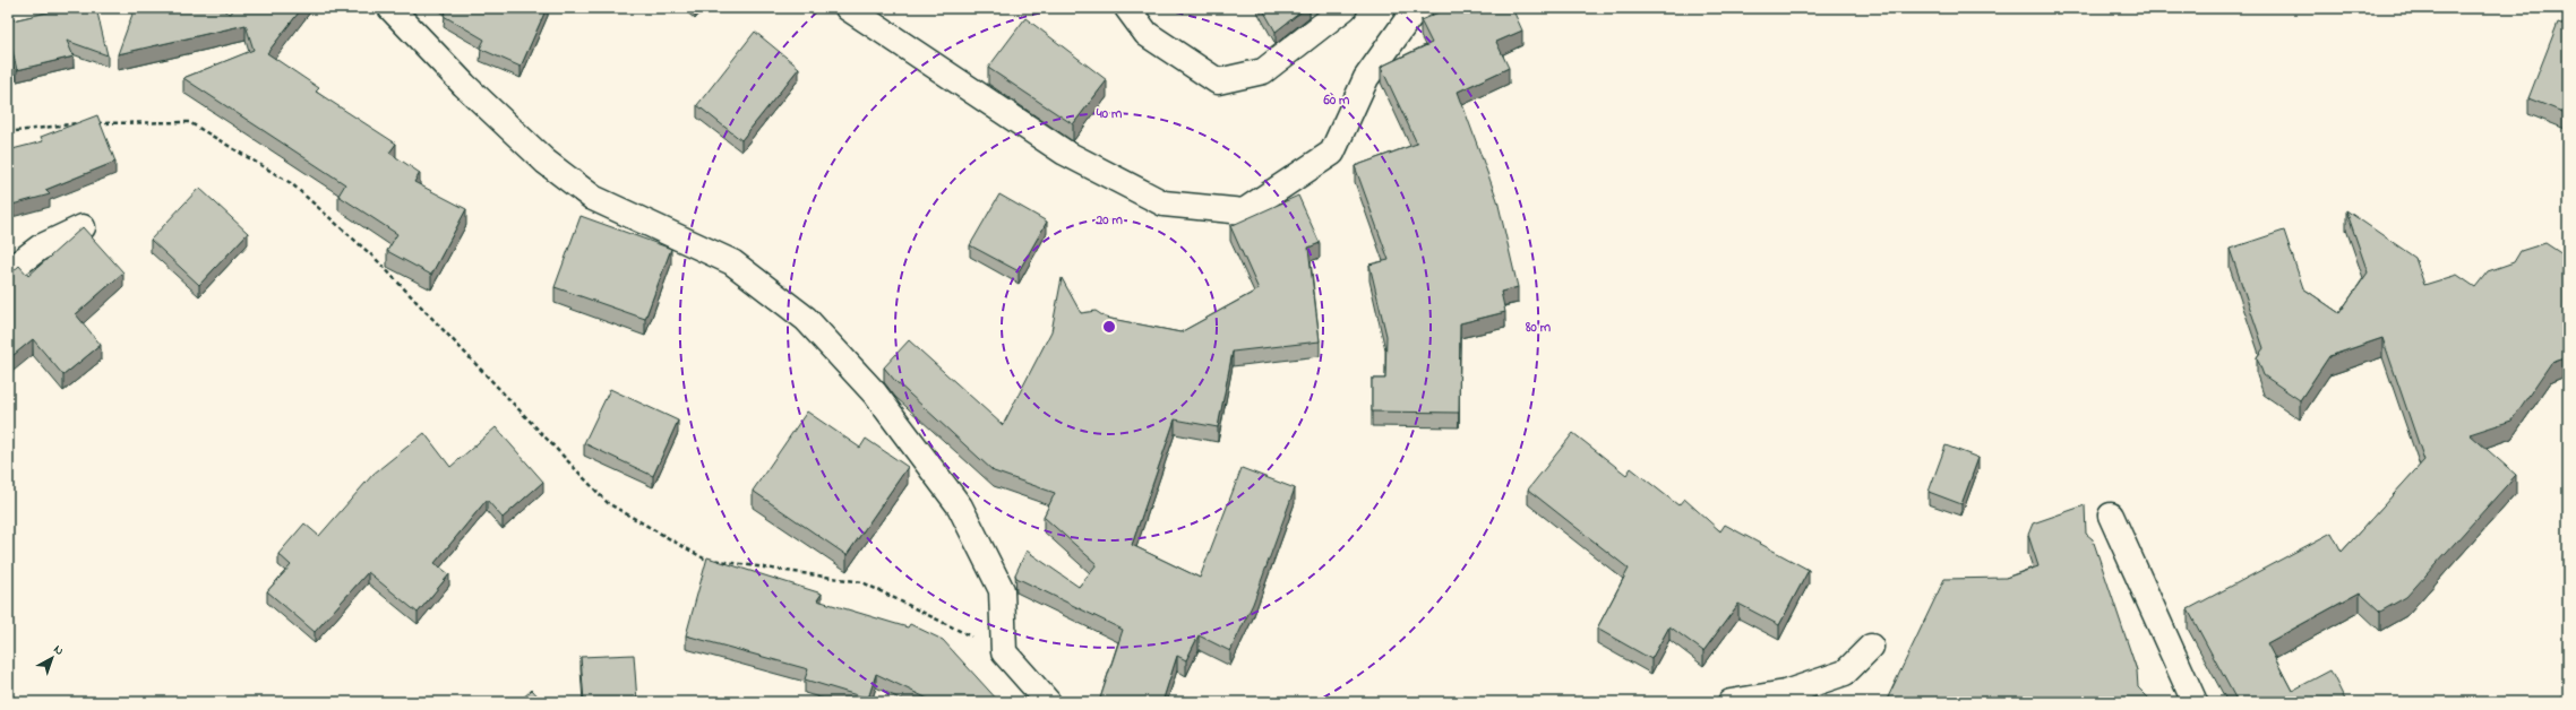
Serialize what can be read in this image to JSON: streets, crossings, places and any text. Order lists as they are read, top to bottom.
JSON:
{
  "north": "top right",
  "rings": [
    "60 m",
    "40 m",
    "20 m",
    "80 m"
  ]
}
